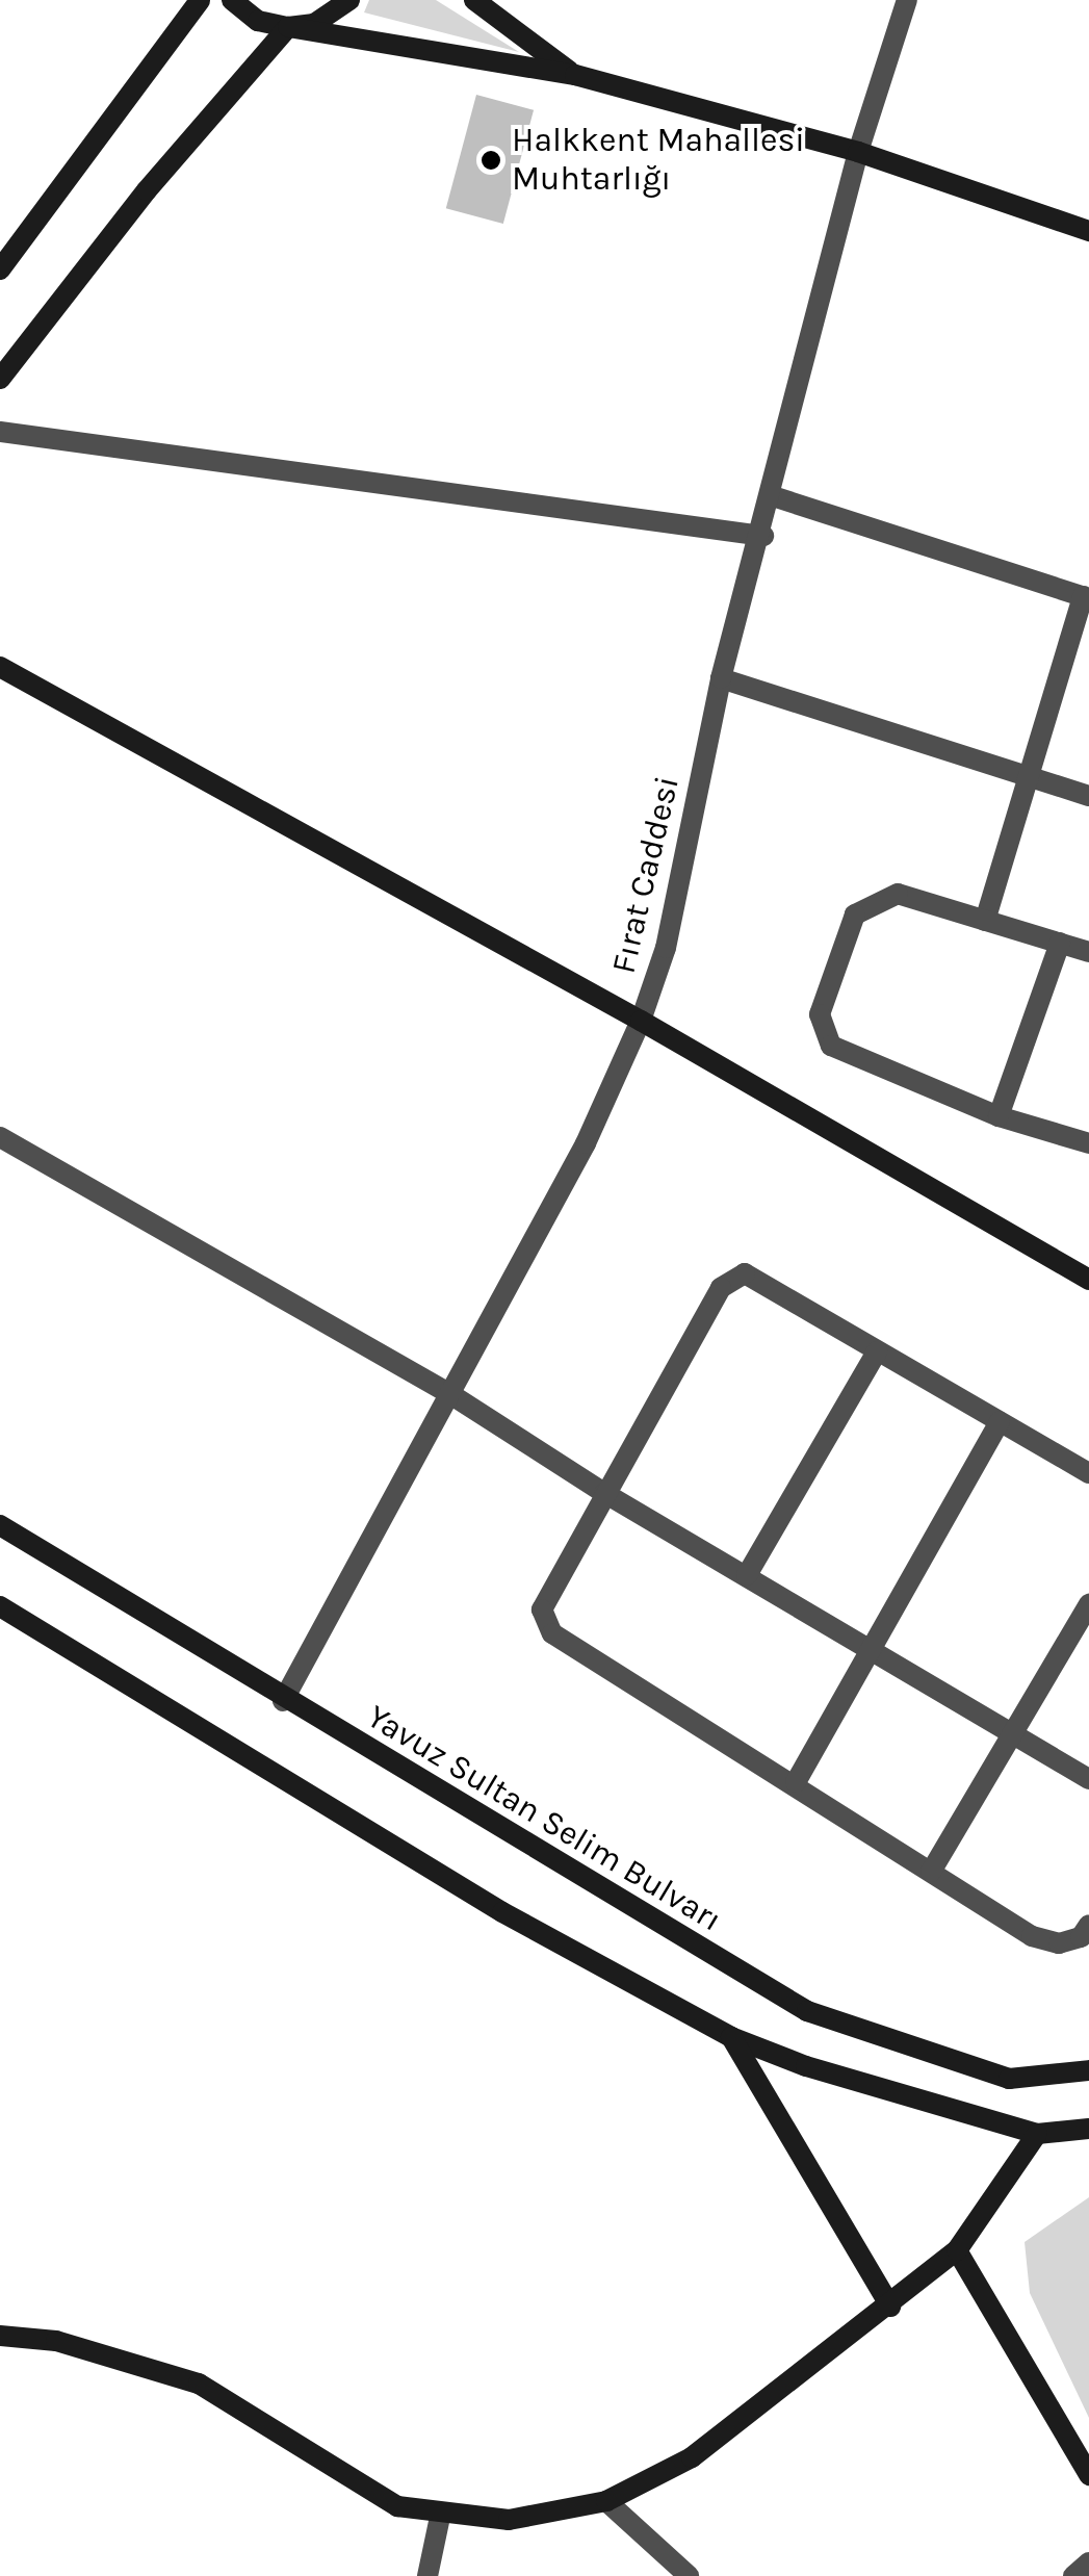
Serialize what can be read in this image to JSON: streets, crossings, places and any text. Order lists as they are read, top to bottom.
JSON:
{
  "streets": {
    "street": ["Fırat Caddesi", "Yavuz Sultan Selim Bulvarı"]
  },
  "crossings": [
    ["Fırat Caddesi", "Yavuz Sultan Selim Bulvarı"]
  ],
  "places": ["Halkkent Mahallesi Muhtarlığı"]
}
